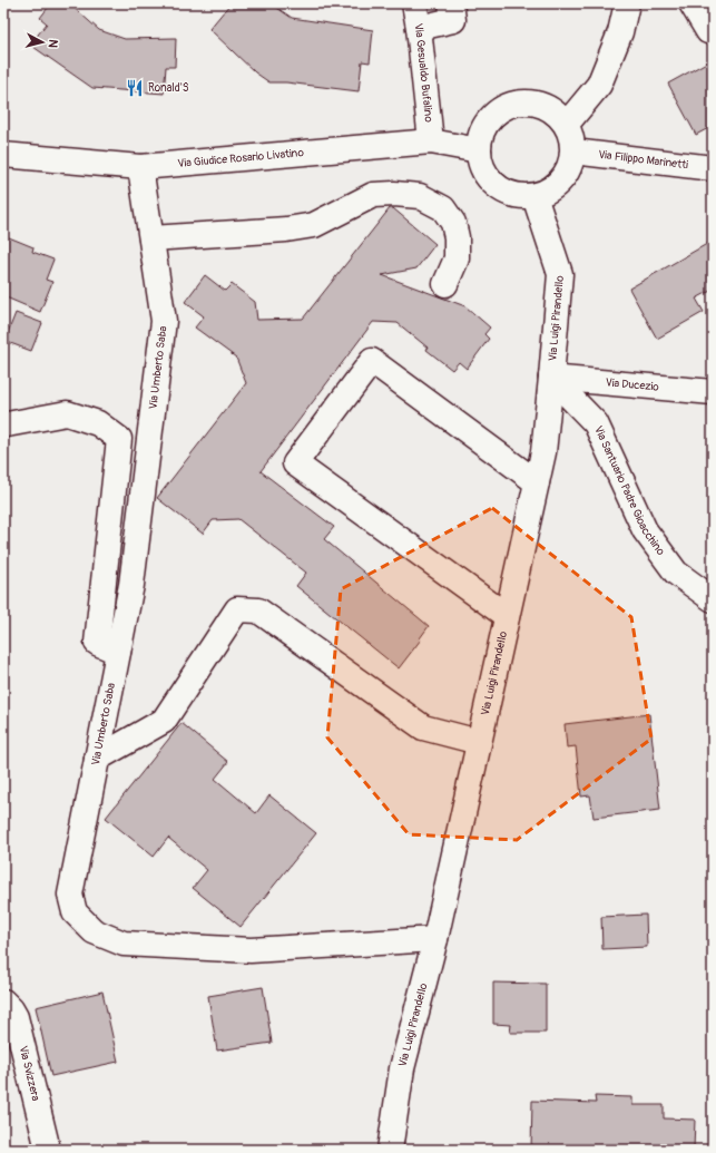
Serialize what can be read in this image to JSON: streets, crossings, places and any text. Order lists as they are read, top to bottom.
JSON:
{
  "streets": {
    "street": [
      "Via Gesualdo Bufalino",
      "Via Giudice Rosario Livatino",
      "Via Filippo Marinetti",
      "Via Luigi Pirandello",
      "Via Umberto Saba",
      "Via Ducezio",
      "Via Santuario Padre Gioacchino",
      "Via Svizzera"
    ]
  },
  "crossings": [
    ["Via Gesualdo Bufalino", "Via Giudice Rosario Livatino"],
    ["Via Giudice Rosario Livatino", "Via Filippo Marinetti"],
    ["Via Giudice Rosario Livatino", "Via Luigi Pirandello"],
    ["Via Giudice Rosario Livatino", "Via Umberto Saba"],
    ["Via Filippo Marinetti", "Via Luigi Pirandello"],
    ["Via Luigi Pirandello", "Via Umberto Saba"],
    ["Via Luigi Pirandello", "Via Ducezio"],
    ["Via Luigi Pirandello", "Via Santuario Padre Gioacchino"],
    ["Via Ducezio", "Via Santuario Padre Gioacchino"]
  ],
  "places": {
    "restaurant": ["Ronald'S"]
  },
  "north": "right"
}
